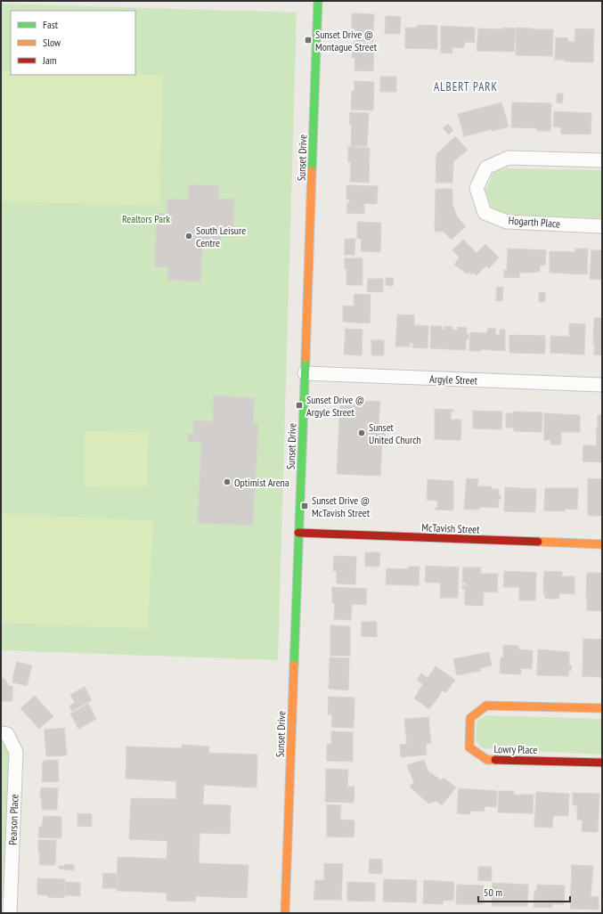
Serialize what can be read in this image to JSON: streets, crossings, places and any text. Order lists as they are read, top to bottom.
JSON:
{
  "streets": {
    "street": [
      "Sunset Drive",
      "Hogarth Place",
      "Argyle Street",
      "McTavish Street",
      "Lowry Place",
      "Pearson Place"
    ]
  },
  "crossings": [
    ["Sunset Drive", "Argyle Street"],
    ["Sunset Drive", "McTavish Street"]
  ],
  "districts": ["ALBERT PARK"],
  "parks": ["Realtors Park"],
  "places": {
    "transit": ["Sunset Drive @ Montague Street", "Sunset Drive @ Argyle Street", "Sunset Drive @ McTavish Street"],
    "other": ["South Leisure Centre", "Sunset United Church", "Optimist Arena"]
  },
  "legend": ["Fast", "Slow", "Jam"],
  "scale_bar": "50 m"
}
